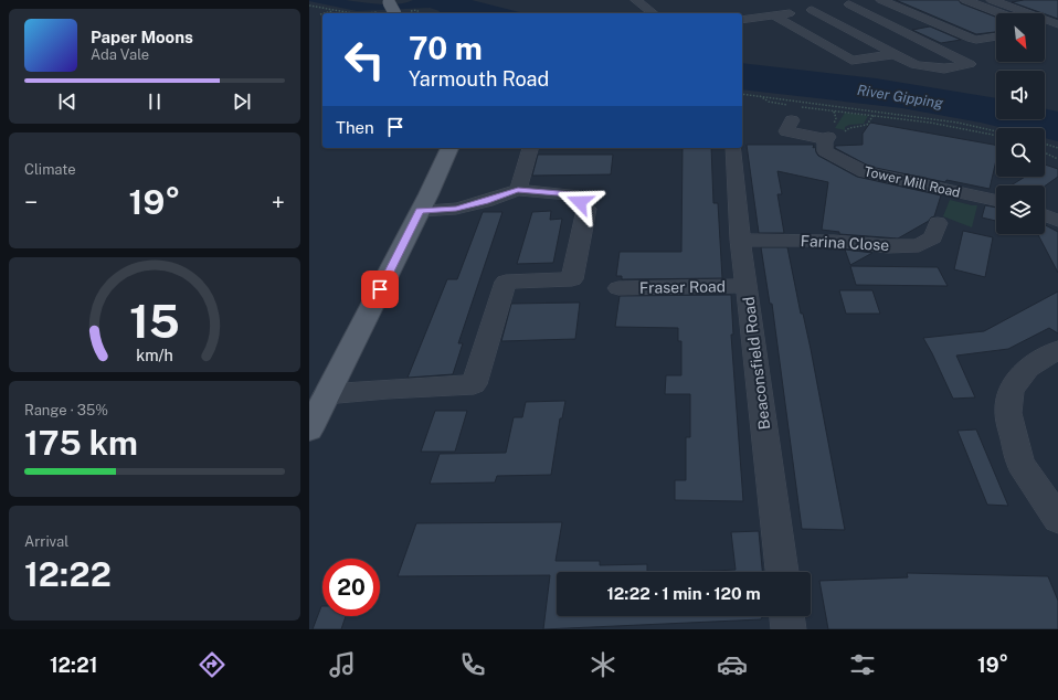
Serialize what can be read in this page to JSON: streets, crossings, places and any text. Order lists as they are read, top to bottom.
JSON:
{
  "streets": {
    "street": [
      "Tower Mill Road",
      "Farina Close",
      "Fraser Road",
      "Beaconsfield Road"
    ]
  },
  "crossings": [
    ["Farina Close", "Beaconsfield Road"],
    ["Fraser Road", "Beaconsfield Road"]
  ],
  "water": ["River Gipping"],
  "north": "bottom right",
  "page": {
    "turn": ["70 m", "Yarmouth Road"],
    "song": ["Paper Moons", "Ada Vale"],
    "then": "Then",
    "tile": [
      "Climate",
      ["Range · 35%", "175 km"],
      ["Arrival", "12:22"]
    ],
    "heat": ["−", "19°", "+"],
    "limit": "20",
    "trip": "12:22 · 1 min · 120 m",
    "tabs": ["12:21", "19°"],
    "gauge": ["15", "km/h"]
  }
}
